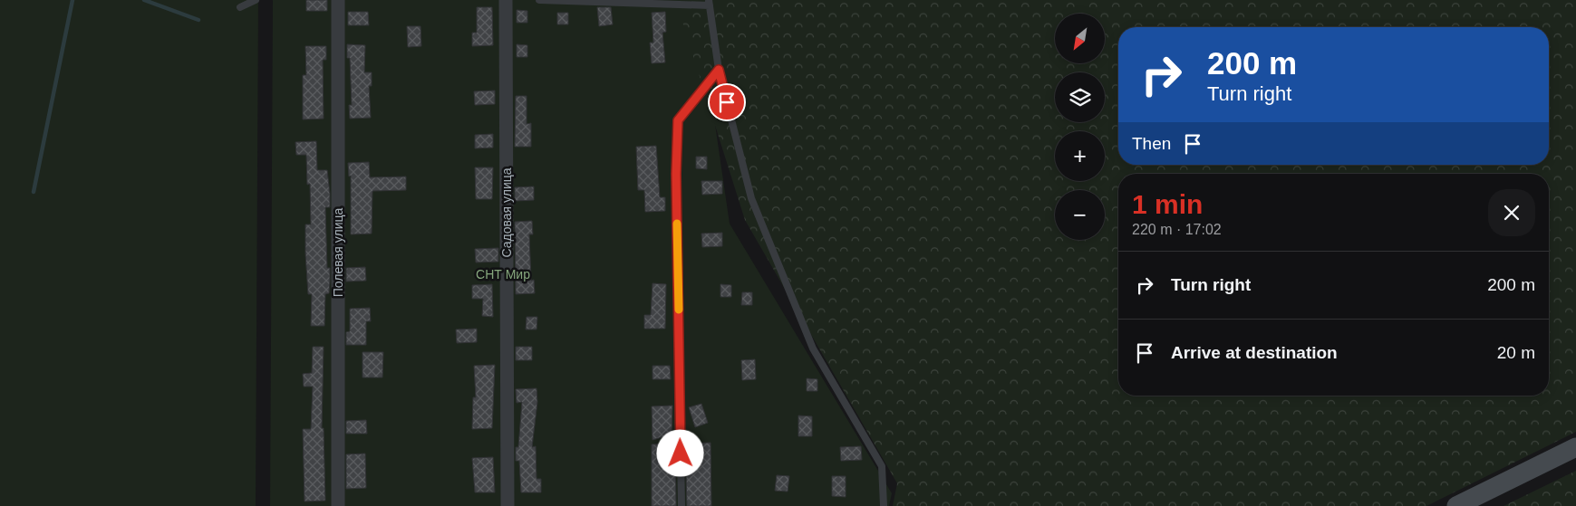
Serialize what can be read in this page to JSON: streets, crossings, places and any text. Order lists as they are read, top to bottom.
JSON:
{
  "streets": {
    "street": ["Садовая улица", "Полевая улица"]
  },
  "parks": ["СНТ Мир"],
  "north": "bottom left",
  "page": {
    "map_buttons": ["+", "−"],
    "turn": ["200 m", "Turn right"],
    "then": "Then",
    "heading": ["1 min", "220 m · 17:02"],
    "list": [
      {
        "name": "Turn right",
        "value": "200 m"
      },
      {
        "name": "Arrive at destination",
        "value": "20 m"
      }
    ]
  }
}
